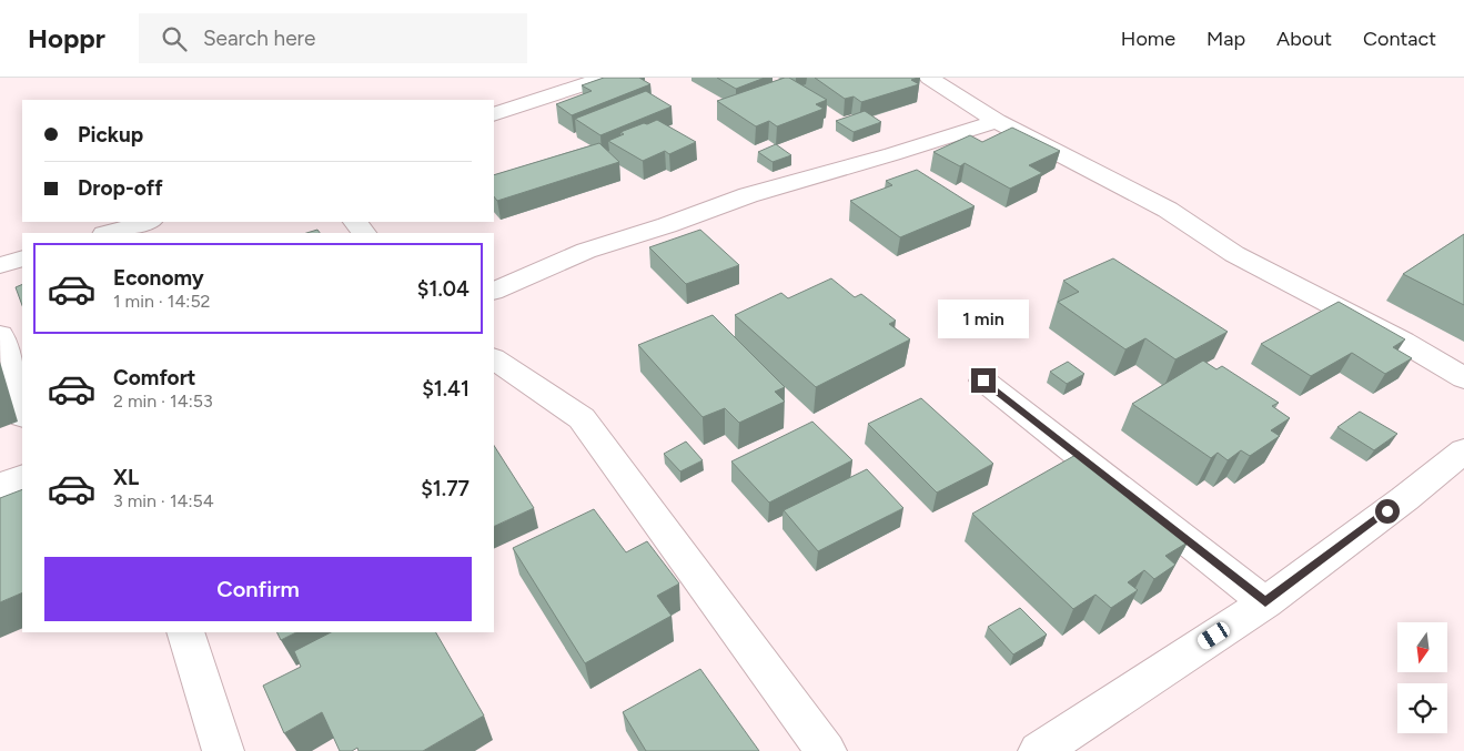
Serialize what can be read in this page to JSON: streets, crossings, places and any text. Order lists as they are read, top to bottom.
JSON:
{
  "north": "bottom",
  "page": {
    "header": "Hoppr",
    "search": "Search here",
    "nav": [
      "Home",
      "Map",
      "About",
      "Contact"
    ],
    "banner": ["Pickup", "Drop-off"],
    "list": [
      {
        "name": "Economy",
        "note": "1 min · 14:52",
        "value": "$1.04"
      },
      {
        "name": "Comfort",
        "note": "2 min · 14:53",
        "value": "$1.41"
      },
      {
        "name": "XL",
        "note": "3 min · 14:54",
        "value": "$1.77"
      }
    ],
    "bubble": "1 min",
    "buttons": "Confirm"
  }
}
